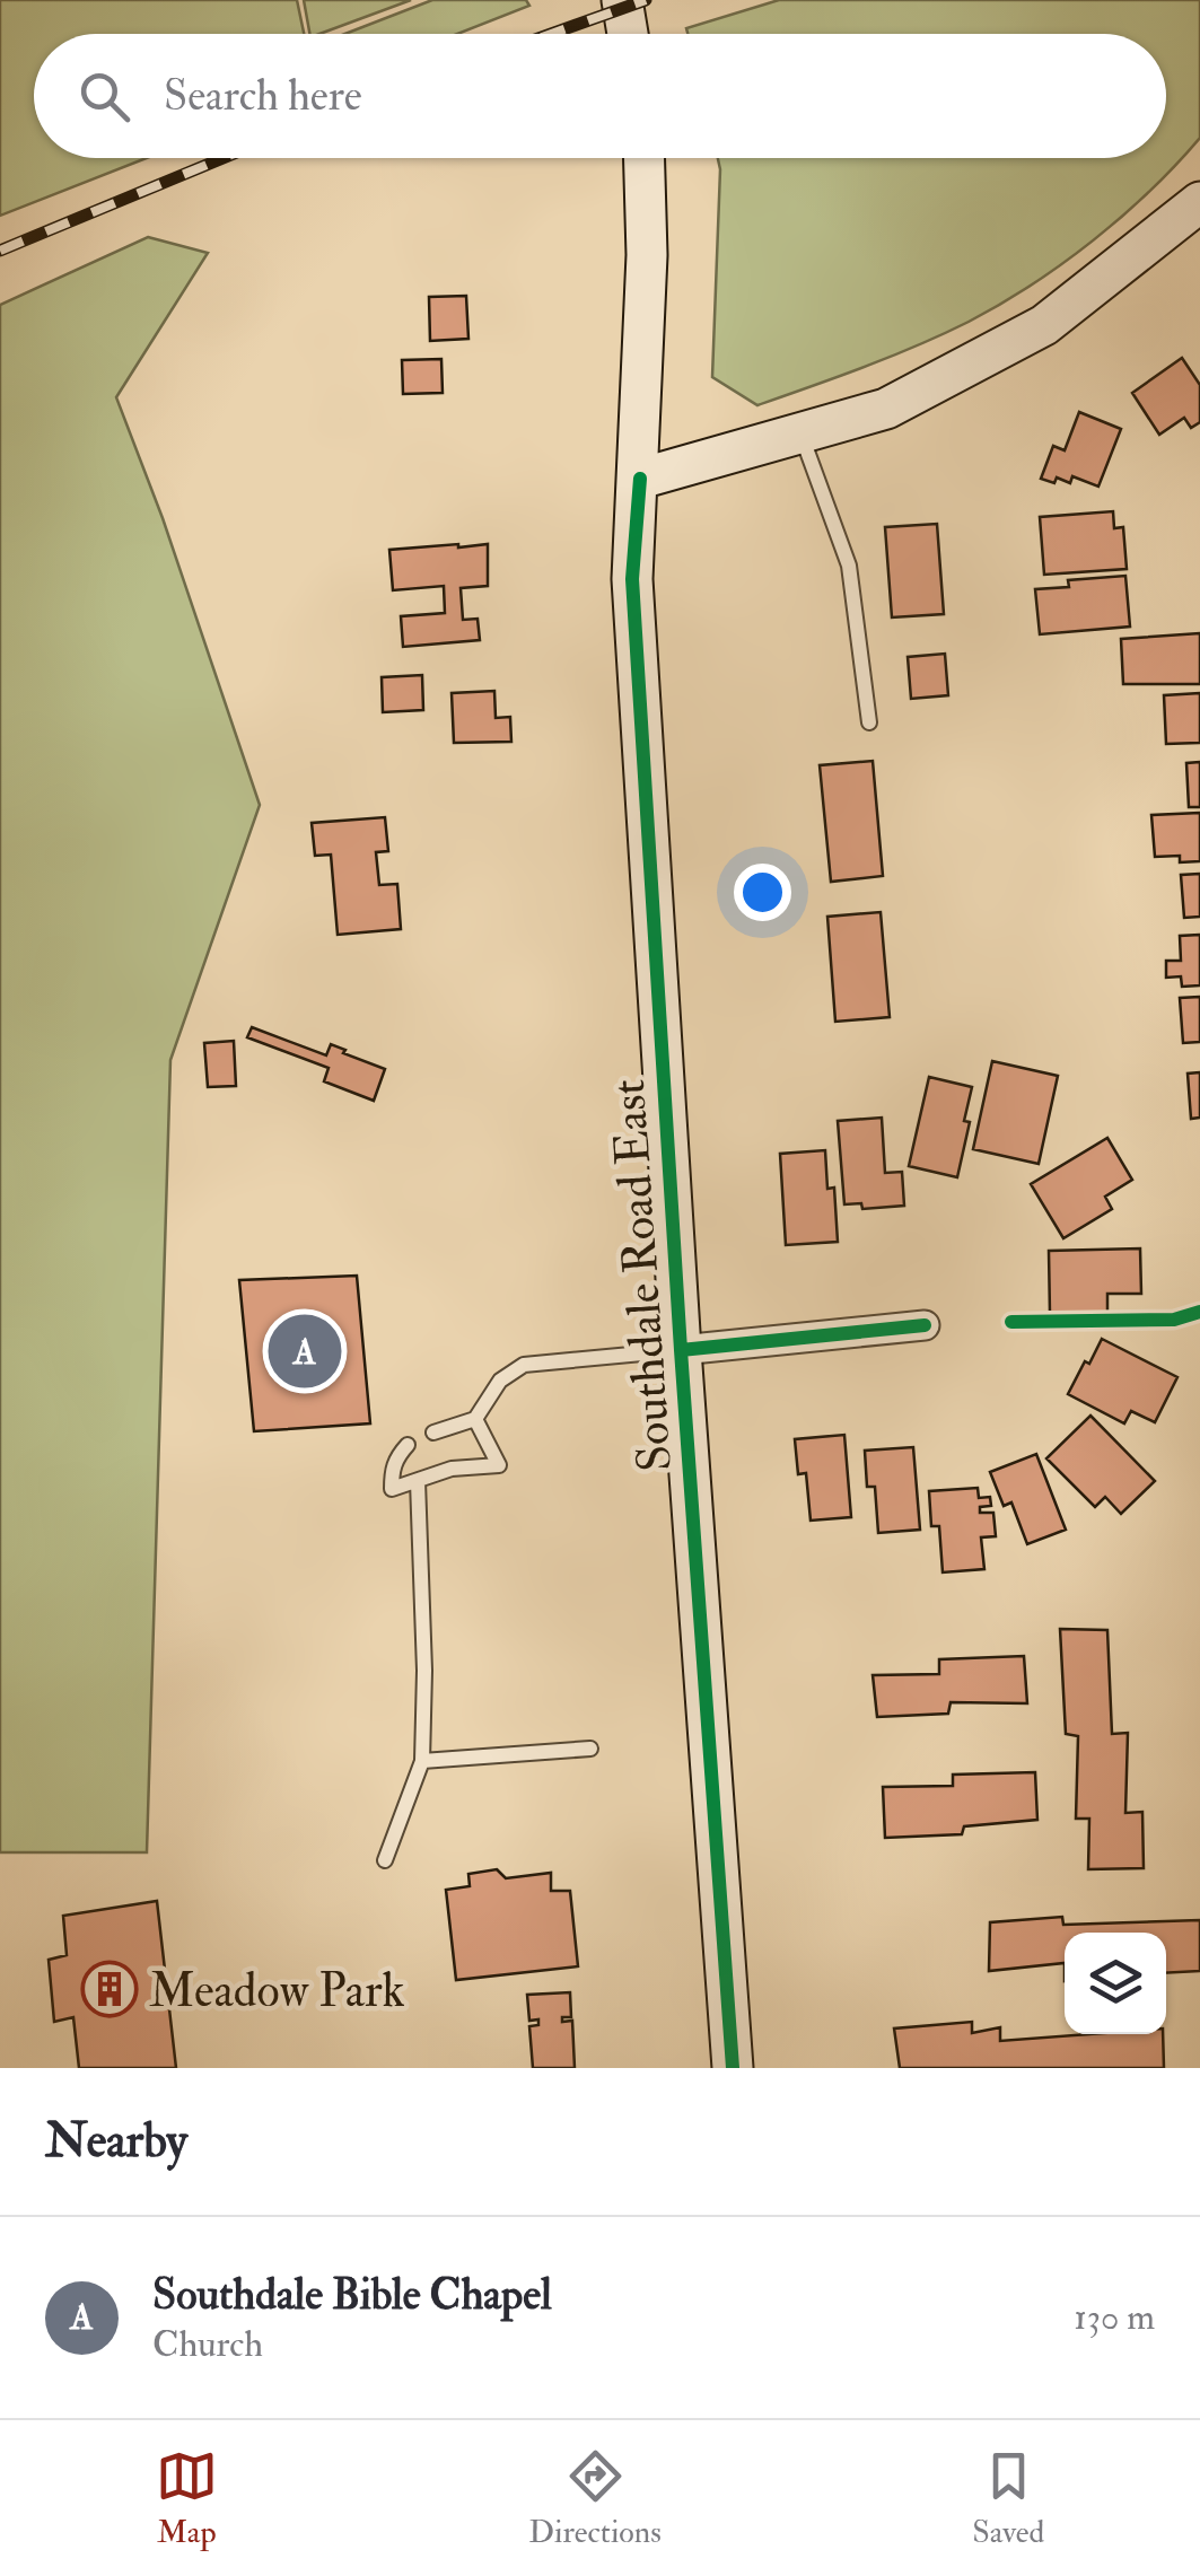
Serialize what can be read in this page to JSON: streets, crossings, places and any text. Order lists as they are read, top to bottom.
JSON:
{
  "streets": {
    "main road": ["Southdale Road East"]
  },
  "places": {
    "building": ["Meadow Park"]
  },
  "page": {
    "search": "Search here",
    "pins": "A",
    "heading": "Nearby",
    "list": [
      {
        "mark": "A",
        "name": "Southdale Bible Chapel",
        "note": "Church",
        "value": "130 m"
      }
    ],
    "nav": ["Map", "Directions", "Saved"]
  }
}
